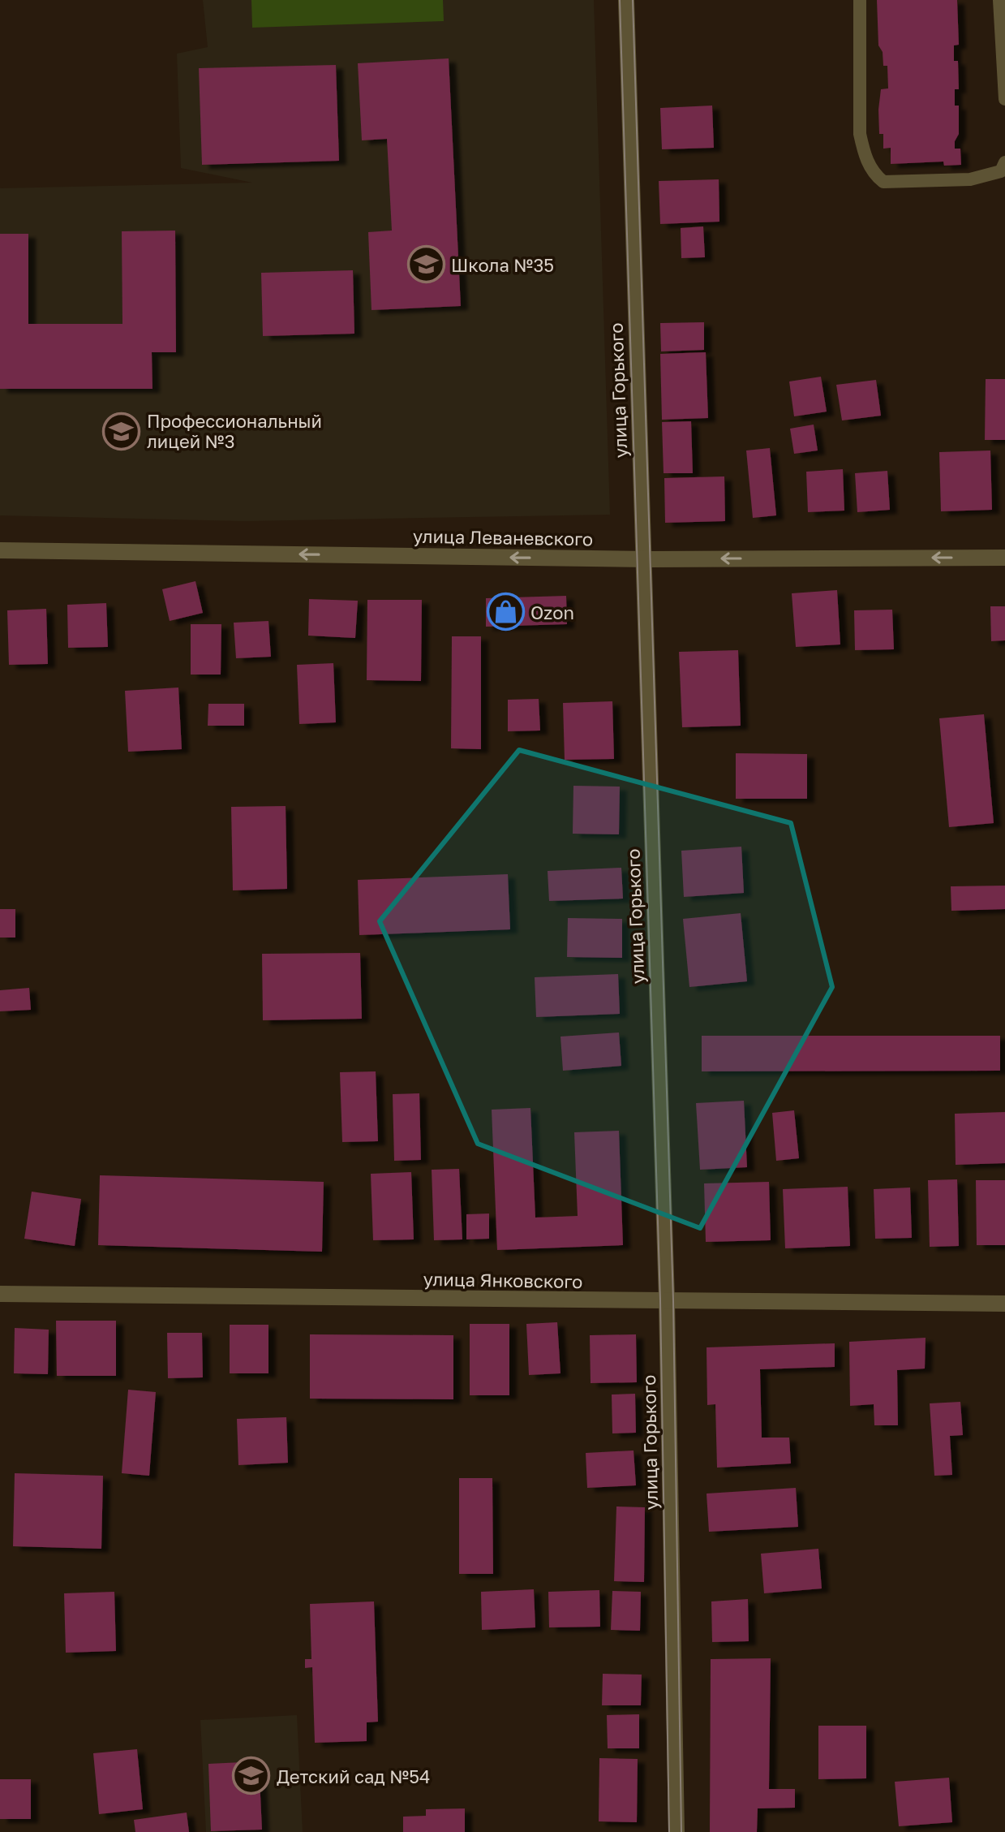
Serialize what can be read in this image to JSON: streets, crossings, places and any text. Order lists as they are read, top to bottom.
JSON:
{
  "streets": {
    "street": ["улица Горького", "улица Леваневского", "улица Янковского"]
  },
  "crossings": [
    ["улица Горького", "улица Леваневского"],
    ["улица Горького", "улица Янковского"]
  ],
  "one_way": ["улица Леваневского"],
  "places": {
    "school or university": ["Школа №35", "Профессиональный лицей №3", "Детский сад №54"],
    "shop": ["Ozon"]
  }
}
